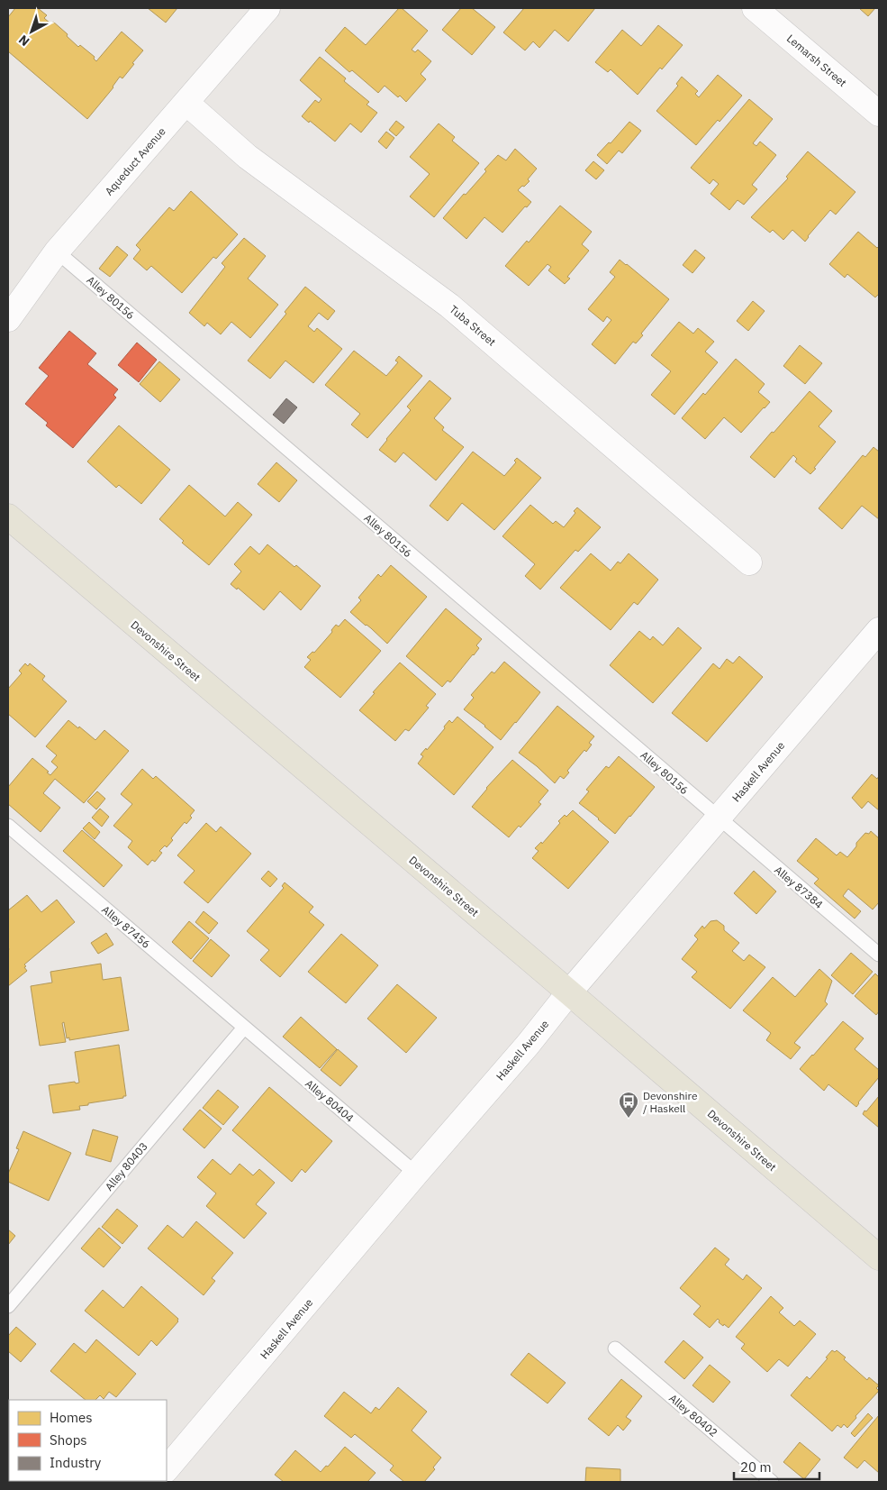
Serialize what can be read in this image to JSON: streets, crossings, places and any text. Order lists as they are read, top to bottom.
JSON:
{
  "streets": {
    "main road": ["Devonshire Street"],
    "street": [
      "Lemarsh Street",
      "Aqueduct Avenue",
      "Tuba Street",
      "Haskell Avenue"
    ],
    "lane": [
      "Alley 80156",
      "Alley 87384",
      "Alley 87456",
      "Alley 80404",
      "Alley 80403",
      "Alley 80402"
    ]
  },
  "crossings": [
    ["Aqueduct Avenue", "Alley 80156"],
    ["Aqueduct Avenue", "Tuba Street"],
    ["Alley 80156", "Haskell Avenue"],
    ["Alley 80156", "Alley 87384"],
    ["Devonshire Street", "Haskell Avenue"],
    ["Haskell Avenue", "Alley 87384"],
    ["Haskell Avenue", "Alley 80404"],
    ["Alley 87456", "Alley 80404"],
    ["Alley 87456", "Alley 80403"],
    ["Alley 80404", "Alley 80403"]
  ],
  "places": {
    "bus stop": ["Devonshire / Haskell"]
  },
  "legend": ["Homes", "Shops", "Industry"],
  "scale_bar": "20 m",
  "north": "bottom left"
}
